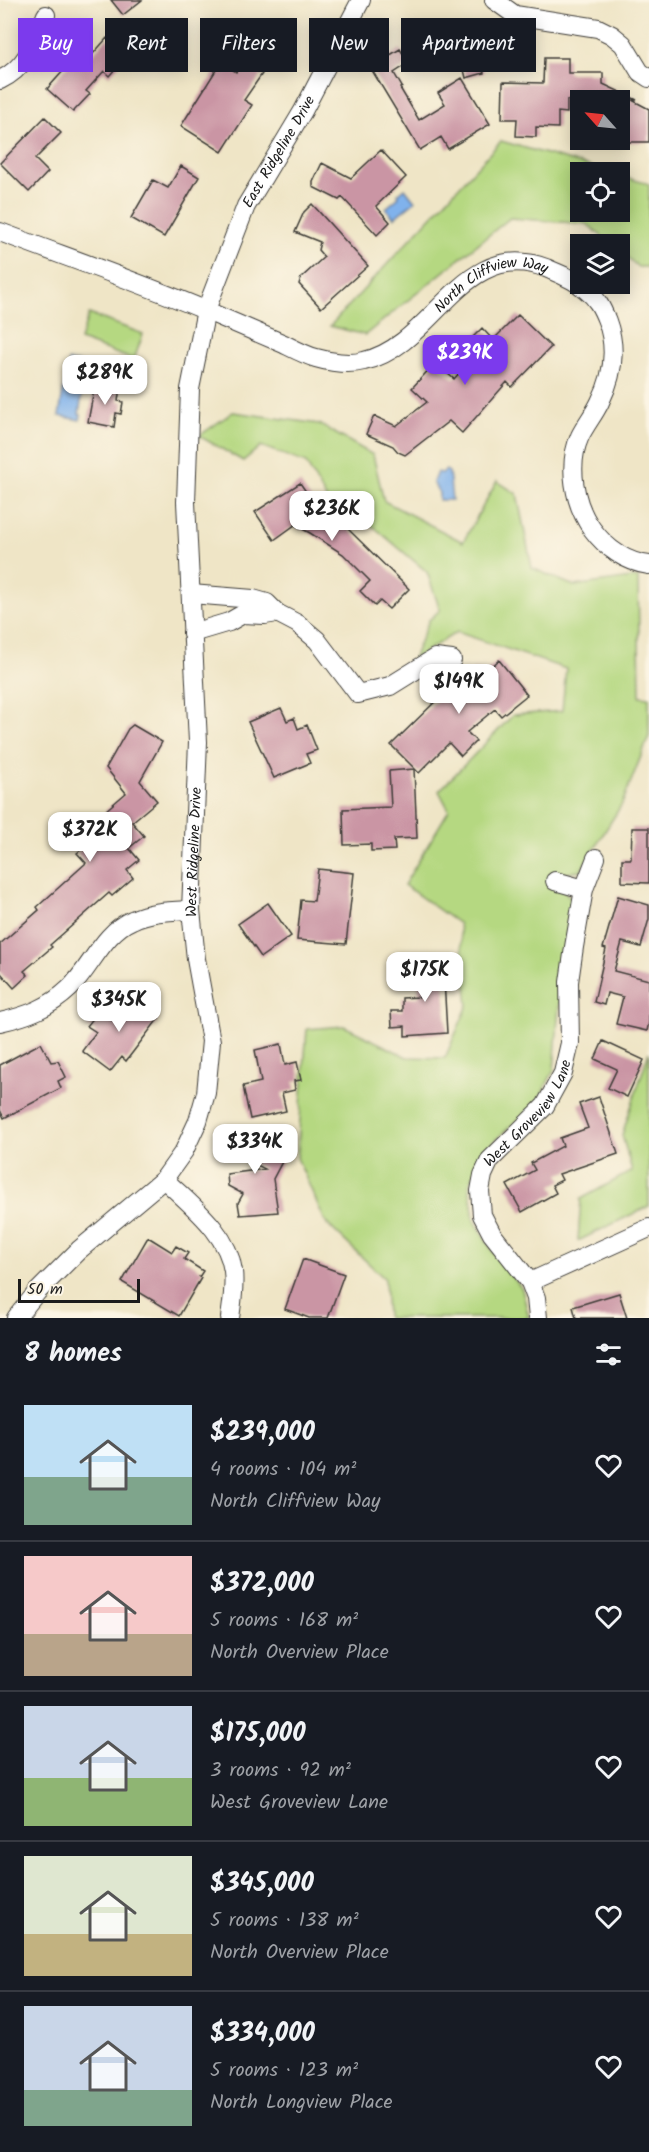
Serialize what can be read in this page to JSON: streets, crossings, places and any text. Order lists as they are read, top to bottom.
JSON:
{
  "streets": {
    "street": [
      "East Ridgeline Drive",
      "North Cliffview Way",
      "West Ridgeline Drive",
      "West Groveview Lane"
    ]
  },
  "crossings": [
    ["East Ridgeline Drive", "North Cliffview Way"],
    ["East Ridgeline Drive", "West Ridgeline Drive"],
    ["North Cliffview Way", "West Ridgeline Drive"]
  ],
  "scale_bar": "50 m",
  "north": "top left",
  "page": {
    "chip": [
      "Buy",
      "Rent",
      "Filters",
      "New",
      "Apartment"
    ],
    "price": [
      "$239K",
      "$289K",
      "$236K",
      "$149K",
      "$372K",
      "$175K",
      "$345K",
      "$334K"
    ],
    "scale": "50 m",
    "heading": "8 homes",
    "list": [
      {
        "name": "$239,000",
        "note": "4 rooms · 104 m² · North Cliffview Way"
      },
      {
        "name": "$372,000",
        "note": "5 rooms · 168 m² · North Overview Place"
      },
      {
        "name": "$175,000",
        "note": "3 rooms · 92 m² · West Groveview Lane"
      },
      {
        "name": "$345,000",
        "note": "5 rooms · 138 m² · North Overview Place"
      },
      {
        "name": "$334,000",
        "note": "5 rooms · 123 m² · North Longview Place"
      }
    ]
  }
}
